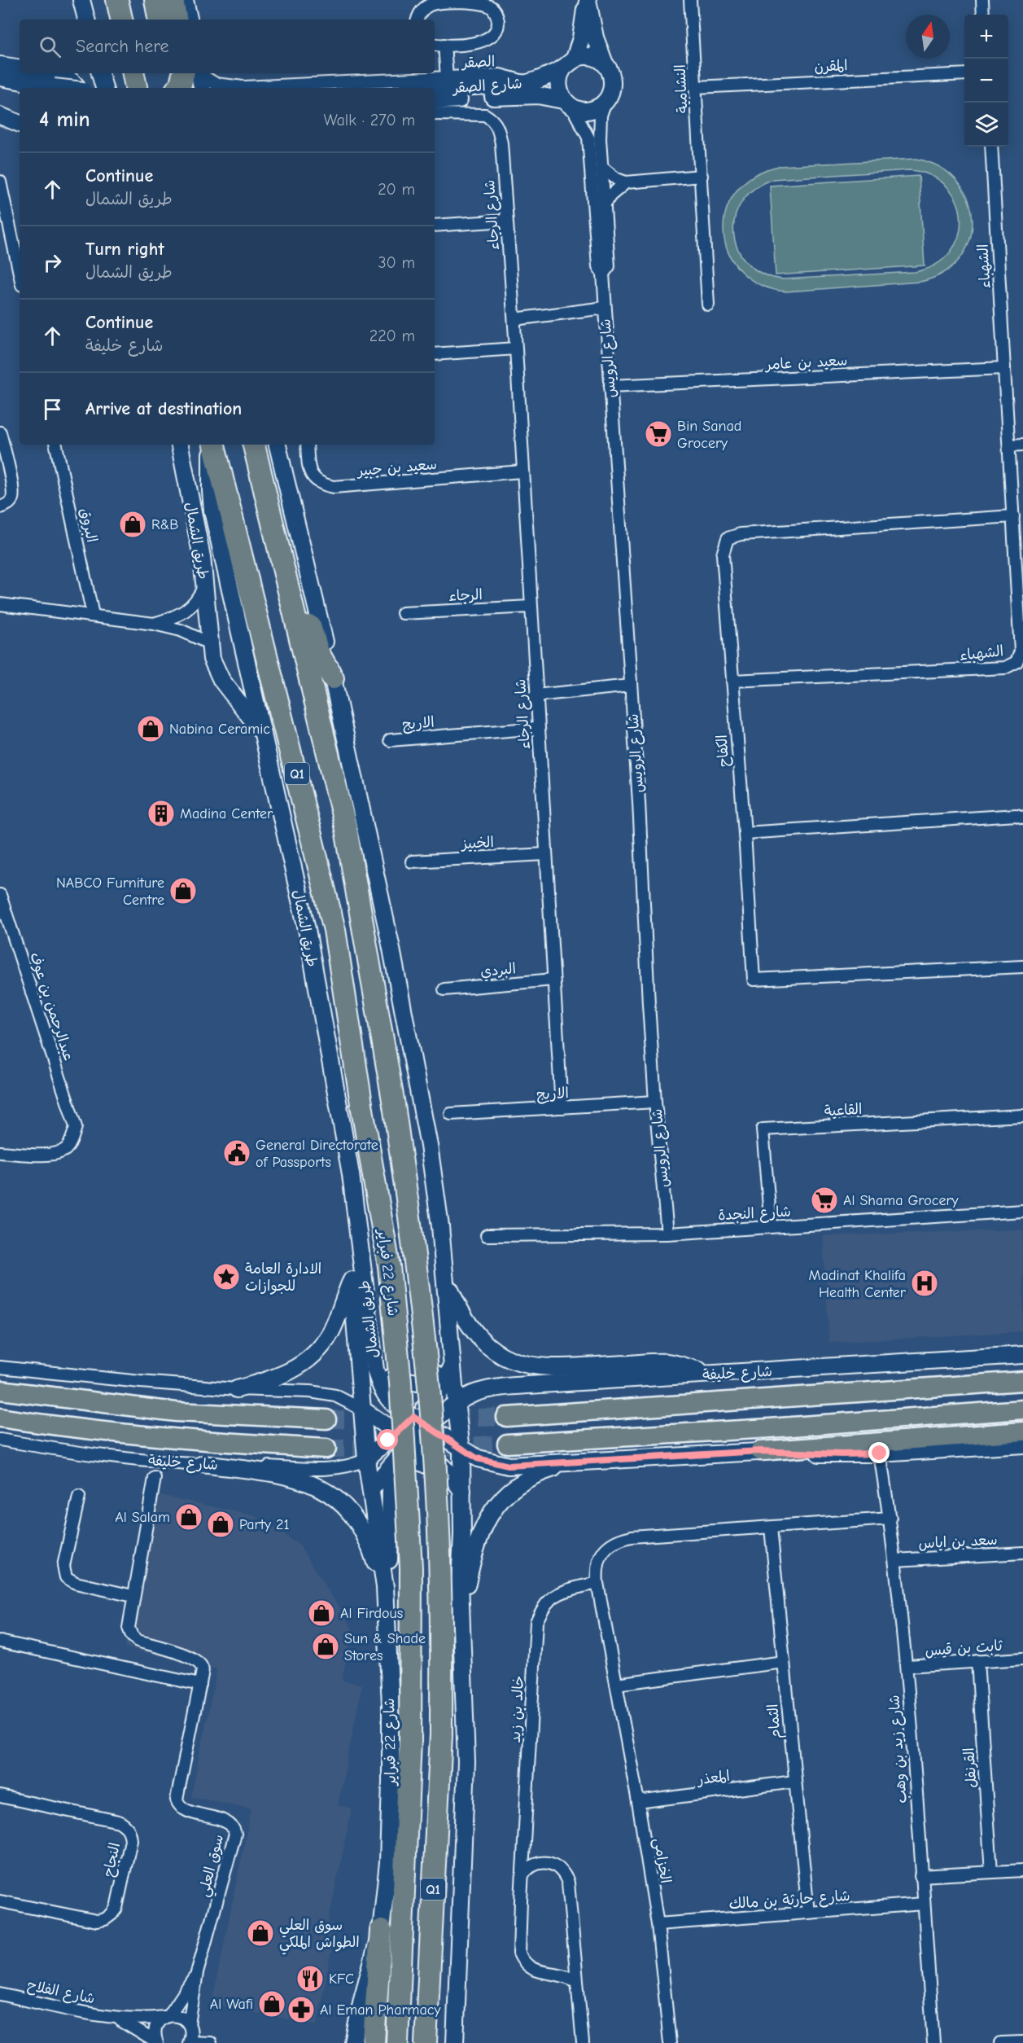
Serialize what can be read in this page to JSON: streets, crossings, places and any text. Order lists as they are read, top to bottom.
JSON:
{
  "streets": {
    "highway": ["طريق الشمال", "Q1", "شارع 22 فبراير"],
    "main road": ["شارع الصقر", "شارع خليفة"],
    "street": [
      "الصقر",
      "المقرن",
      "النشامية",
      "شارع الرجاء",
      "الشهباء",
      "شارع الرويس",
      "سعيد بن عامر",
      "سعيد بن جبير",
      "البروق",
      "الرجاء",
      "الاريج",
      "الكفاح",
      "الخبيز",
      "البردي",
      "عبدالرحمن بن عوف",
      "القاعية",
      "شارع النجدة",
      "سعد بن اياس",
      "ثابت بن قيس",
      "خالد بن زيد",
      "الثمام",
      "شارع زيد بن وهب",
      "القرنفل",
      "المعذر",
      "النجاح",
      "الخزامى",
      "سوق العلي",
      "شارع حارثة بن مالك",
      "شارع الفلاح"
    ]
  },
  "crossings": [
    ["الصقر", "شارع الصقر"],
    ["المقرن", "النشامية"],
    ["شارع الرجاء", "سعيد بن جبير"],
    ["شارع الرجاء", "الرجاء"],
    ["شارع الرجاء", "الاريج"],
    ["شارع الرجاء", "الخبيز"],
    ["شارع الرجاء", "البردي"],
    ["الشهباء", "سعيد بن عامر"],
    ["الشهباء", "الكفاح"],
    ["شارع الرويس", "سعيد بن عامر"],
    ["شارع الرويس", "الاريج"],
    ["شارع الرويس", "شارع النجدة"],
    ["طريق الشمال", "شارع 22 فبراير"],
    ["القاعية", "شارع النجدة"],
    ["شارع 22 فبراير", "شارع خليفة"],
    ["سعد بن اياس", "شارع زيد بن وهب"],
    ["ثابت بن قيس", "شارع زيد بن وهب"],
    ["ثابت بن قيس", "القرنفل"],
    ["خالد بن زيد", "الخزامى"],
    ["الثمام", "المعذر"],
    ["الثمام", "الخزامى"],
    ["الثمام", "شارع حارثة بن مالك"],
    ["شارع زيد بن وهب", "شارع حارثة بن مالك"],
    ["المعذر", "الخزامى"],
    ["الخزامى", "شارع حارثة بن مالك"],
    ["سوق العلي", "شارع الفلاح"]
  ],
  "places": {
    "supermarket": ["Bin Sanad Grocery", "Al Shama Grocery"],
    "shop": [
      "R&B",
      "Nabina Ceramic",
      "NABCO Furniture Centre",
      "Al Salam",
      "Party 21",
      "Al Firdous",
      "Sun & Shade Stores",
      "سوق العلي الطواش الملكي",
      "Al Wafi"
    ],
    "building": ["Madina Center"],
    "public building": ["General Directorate of Passports"],
    "place": ["الادارة العامة للجوازات"],
    "hospital": ["Madinat Khalifa Health Center"],
    "restaurant": ["KFC"],
    "pharmacy": ["Al Eman Pharmacy"]
  },
  "north": "top",
  "page": {
    "map_buttons": ["+", "−"],
    "search": "Search here",
    "heading": ["4 min", "Walk · 270 m"],
    "list": [
      ["Continue", "طريق الشمال", "20 m"],
      ["Turn right", "طريق الشمال", "30 m"],
      ["Continue", "شارع خليفة", "220 m"],
      "Arrive at destination"
    ]
  }
}
